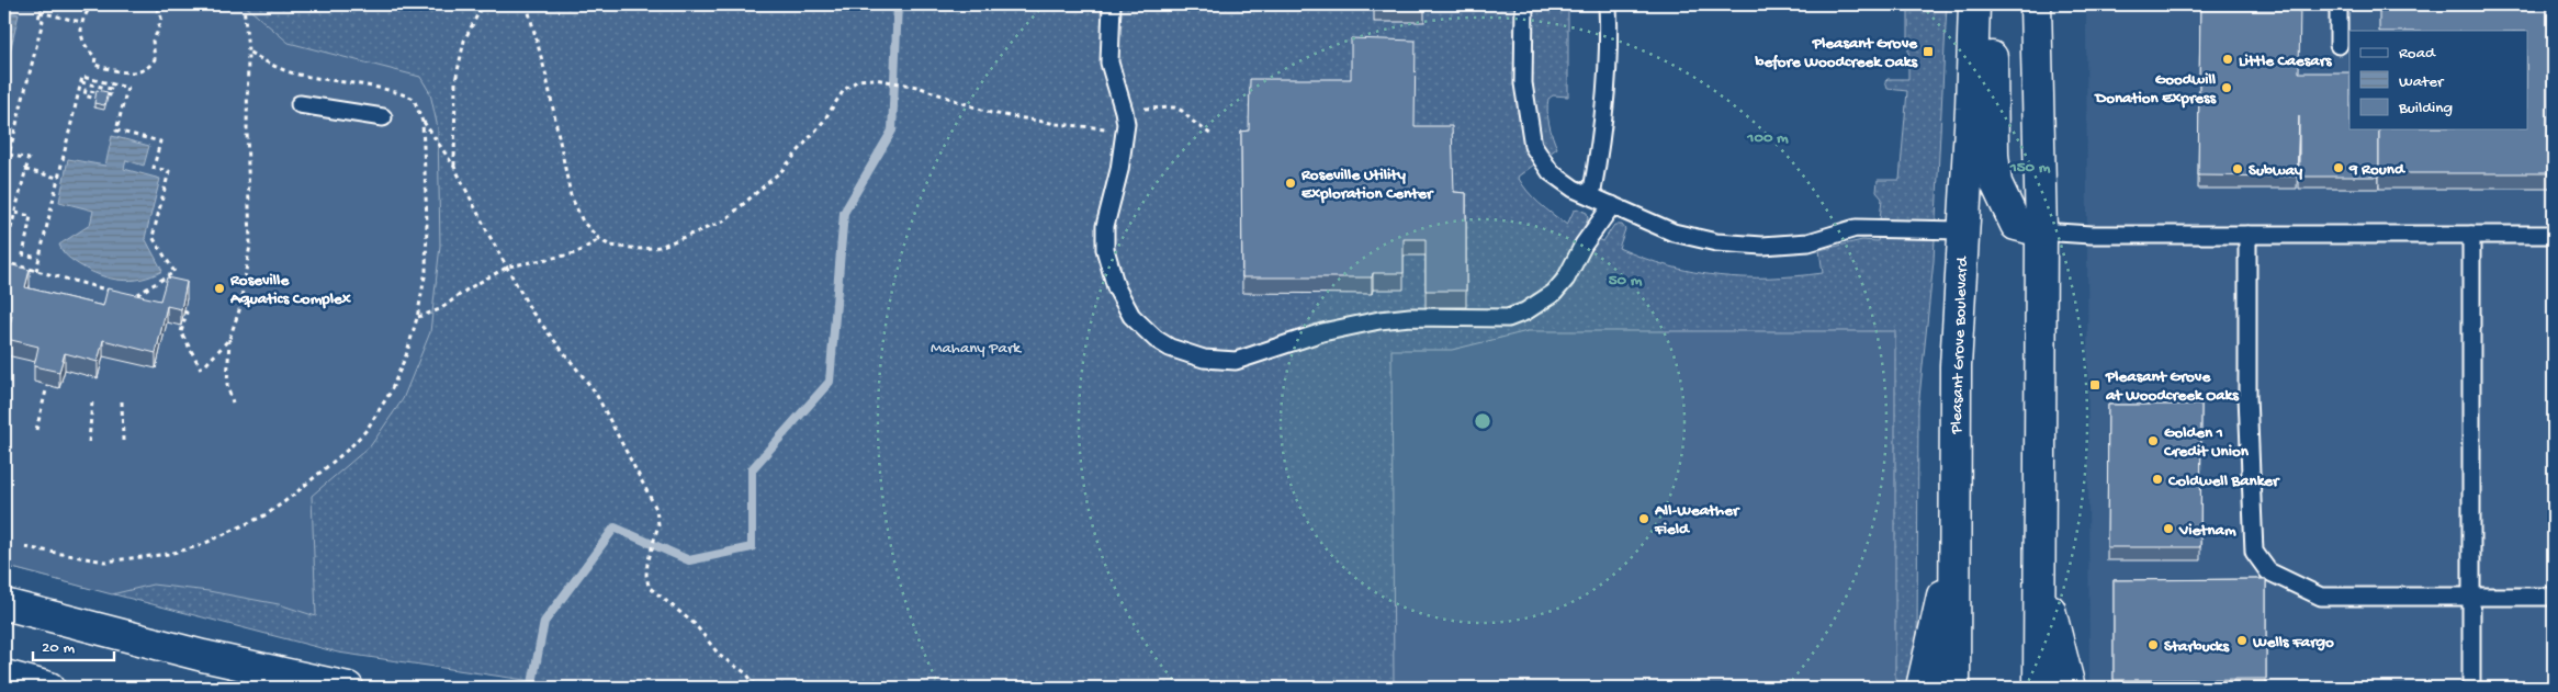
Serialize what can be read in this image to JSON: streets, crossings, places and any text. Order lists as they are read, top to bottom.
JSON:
{
  "streets": {
    "main road": ["Pleasant Grove Boulevard"]
  },
  "parks": ["Mahany Park"],
  "places": {
    "transit": ["Pleasant Grove before Woodcreek Oaks", "Pleasant Grove at Woodcreek Oaks"],
    "other": [
      "Little Caesars",
      "Goodwill Donation Express",
      "9 Round",
      "Subway",
      "Roseville Utility Exploration Center",
      "Roseville Aquatics Complex",
      "Golden 1 Credit Union",
      "Coldwell Banker",
      "All-Weather Field",
      "Vietnam",
      "Wells Fargo",
      "Starbucks"
    ]
  },
  "legend": ["Road", "Water", "Building"],
  "scale_bar": "20 m",
  "rings": ["100 m", "150 m", "50 m"]
}
